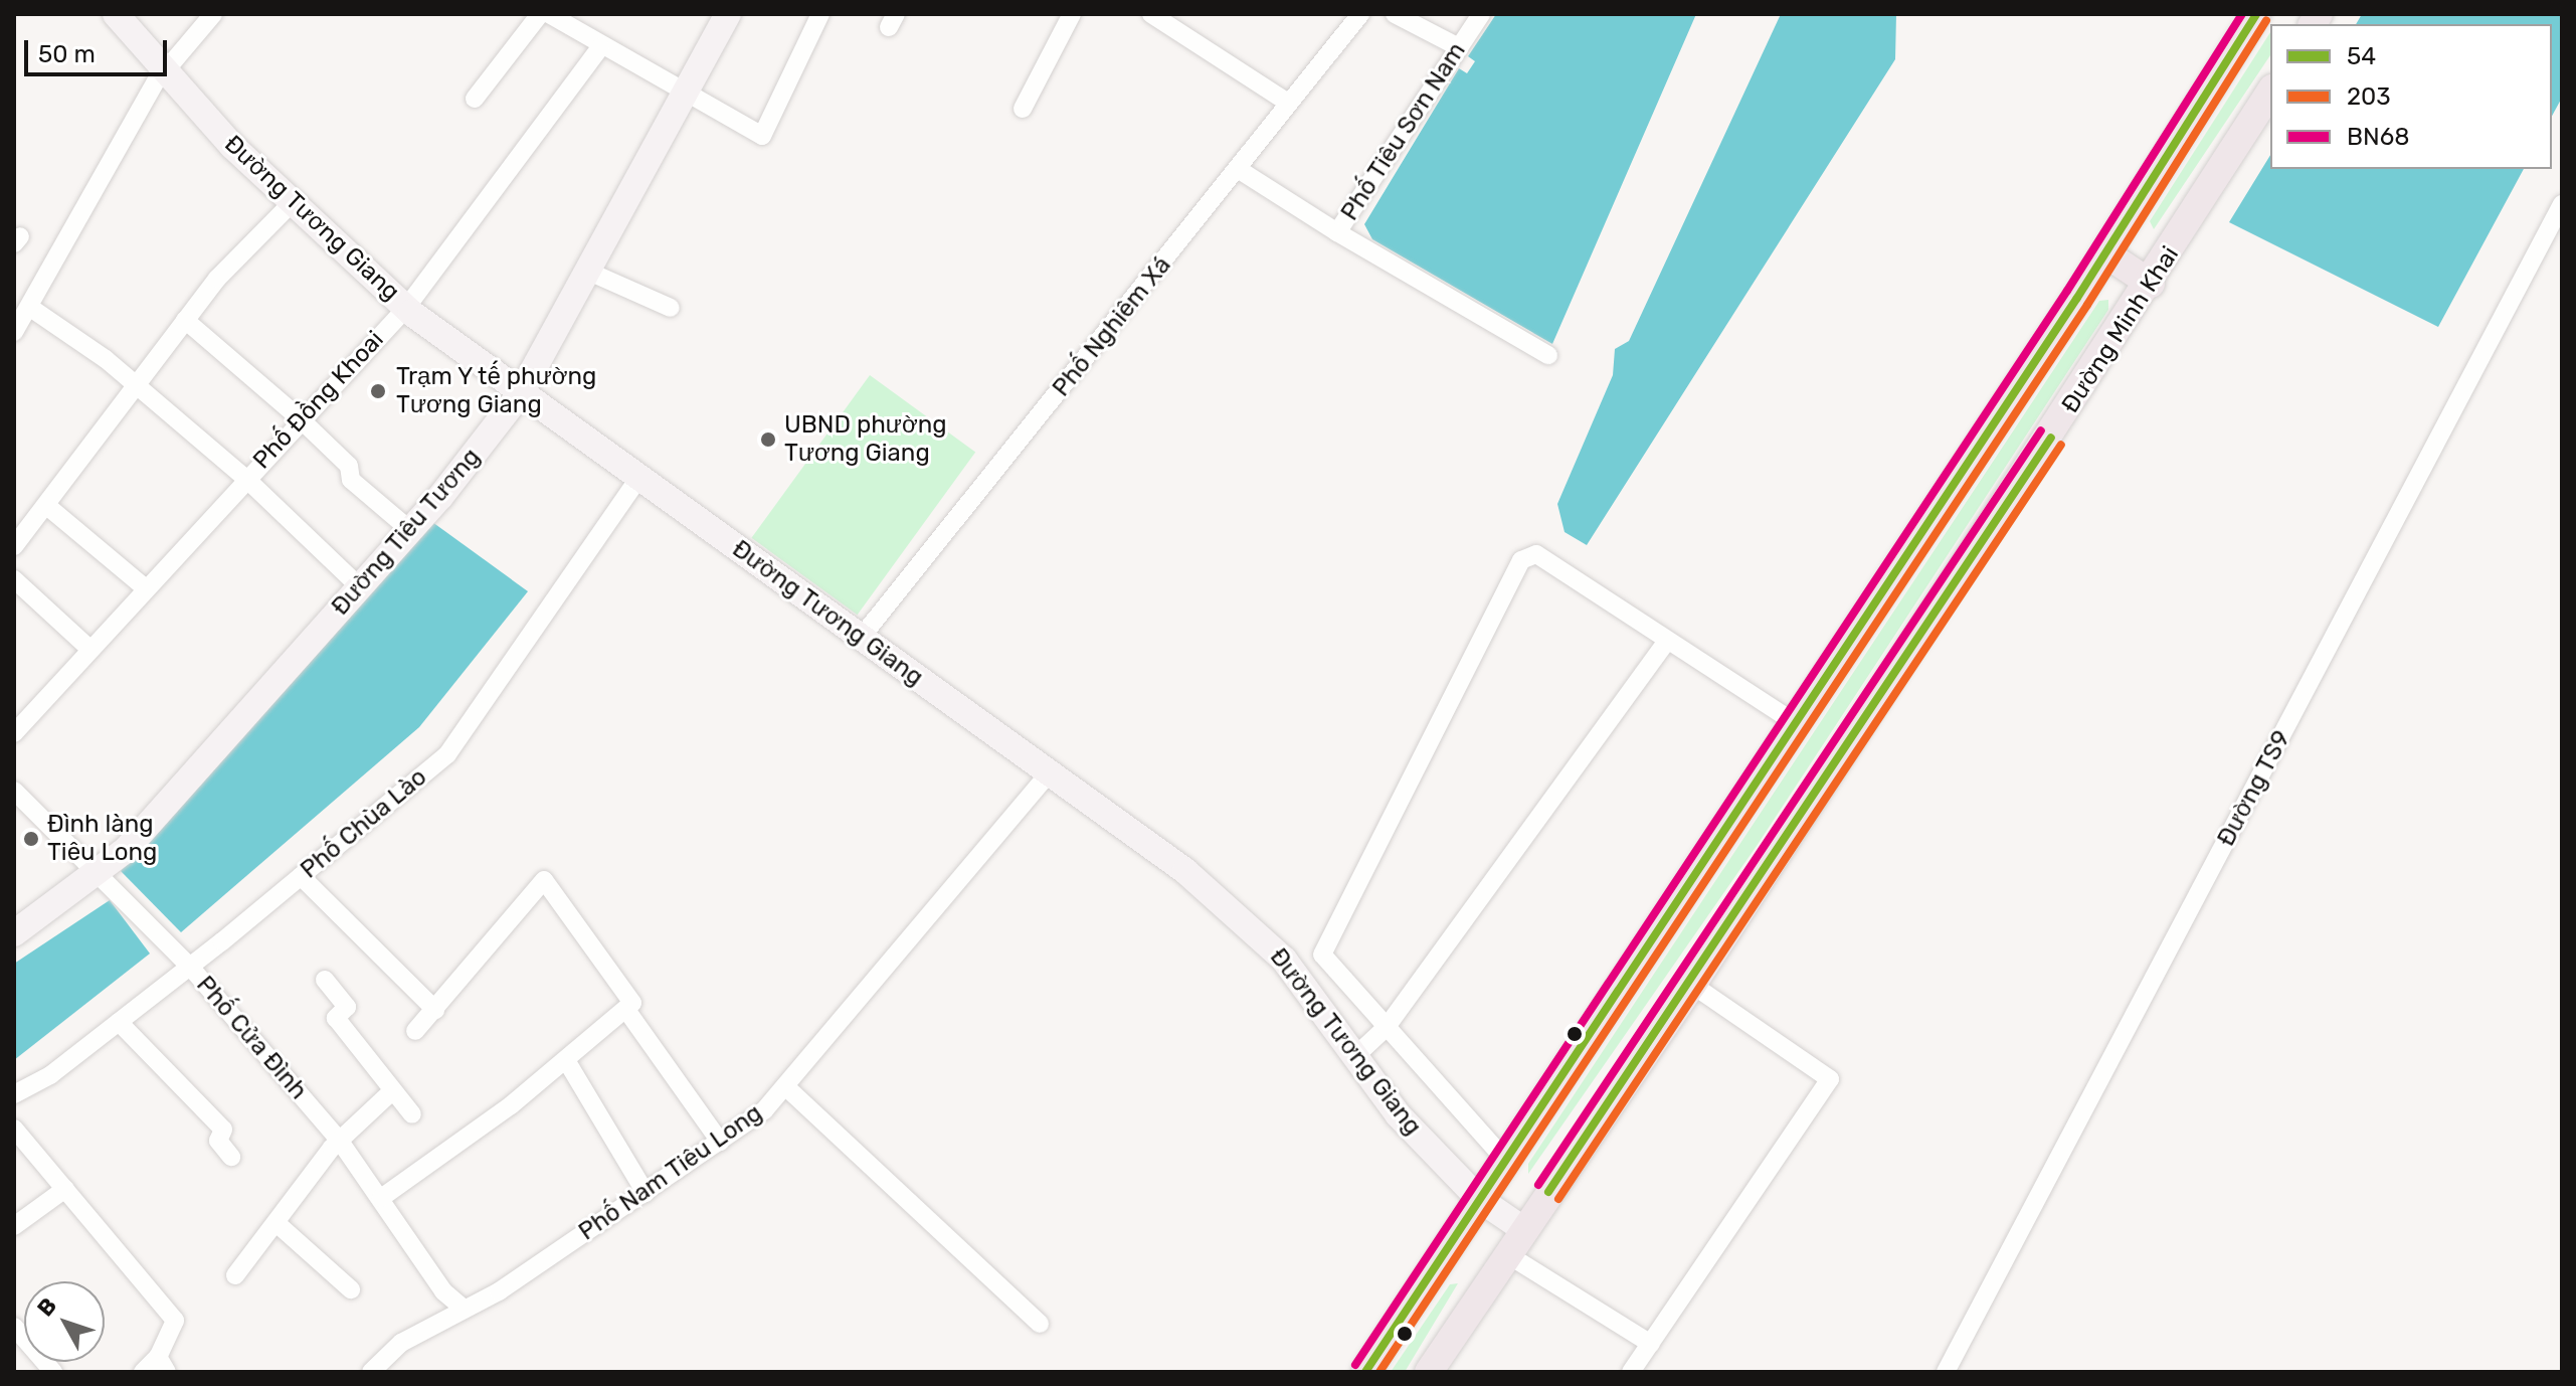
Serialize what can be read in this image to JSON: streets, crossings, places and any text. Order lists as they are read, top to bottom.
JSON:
{
  "streets": {
    "main road": ["Đường Tương Giang", "Đường Minh Khai", "Đường Tiêu Tương"],
    "street": [
      "Phố Tiêu Sơn Nam",
      "Phố Nghiêm Xá",
      "Phố Đồng Khoai",
      "Đường TS9",
      "Phố Chùa Lào",
      "Phố Cửa Đình",
      "Phố Nam Tiêu Long"
    ]
  },
  "crossings": [
    ["Phố Tiêu Sơn Nam", "Phố Nghiêm Xá"],
    ["Đường Tương Giang", "Phố Nghiêm Xá"],
    ["Đường Tương Giang", "Đường Minh Khai"],
    ["Đường Tương Giang", "Phố Đồng Khoai"],
    ["Đường Tương Giang", "Đường Tiêu Tương"],
    ["Đường Tương Giang", "Phố Chùa Lào"],
    ["Đường Tương Giang", "Phố Nam Tiêu Long"],
    ["Đường Tiêu Tương", "Phố Cửa Đình"],
    ["Phố Chùa Lào", "Phố Cửa Đình"],
    ["Phố Cửa Đình", "Phố Nam Tiêu Long"]
  ],
  "places": ["Trạm Y tế phường Tương Giang", "UBND phường Tương Giang", "Đình làng Tiêu Long"],
  "lines": ["transit line 54", "transit line BN68", "transit line 203"],
  "legend": ["54", "203", "BN68"],
  "scale_bar": "50 m",
  "north": "top left"
}
